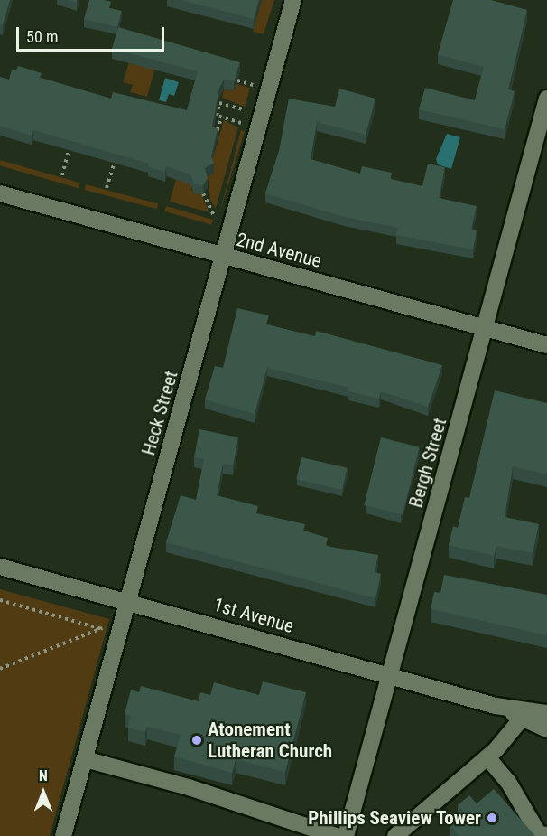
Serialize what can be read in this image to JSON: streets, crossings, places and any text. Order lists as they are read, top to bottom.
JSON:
{
  "streets": {
    "street": [
      "2nd Avenue",
      "Heck Street",
      "Bergh Street",
      "1st Avenue"
    ]
  },
  "crossings": [
    ["2nd Avenue", "Heck Street"],
    ["2nd Avenue", "Bergh Street"],
    ["Heck Street", "1st Avenue"],
    ["Bergh Street", "1st Avenue"]
  ],
  "places": ["Atonement Lutheran Church", "Phillips Seaview Tower"],
  "scale_bar": "50 m",
  "north": "top"
}
